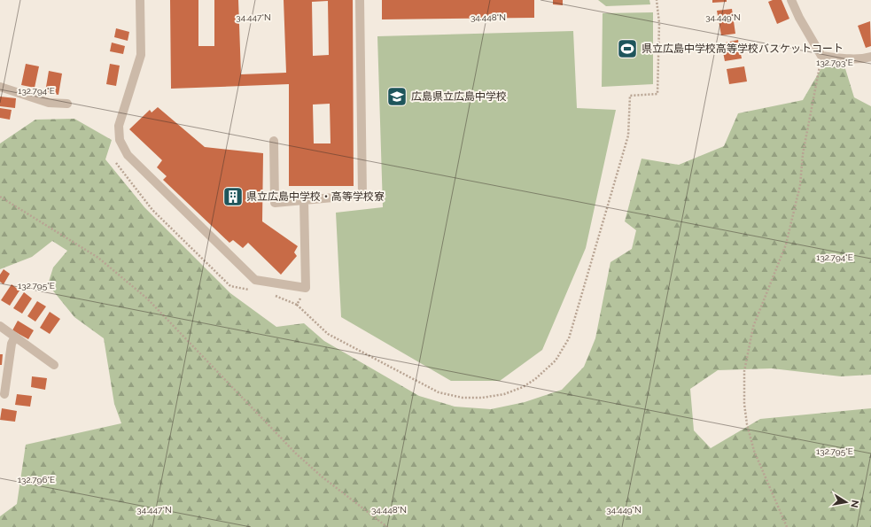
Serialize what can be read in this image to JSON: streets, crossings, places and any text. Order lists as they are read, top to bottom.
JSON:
{
  "places": {
    "sports": ["県立広島中学校高等学校バスケットコート"],
    "school or university": ["広島県立広島中学校"],
    "building": ["県立広島中学校・高等学校寮"]
  },
  "north": "right",
  "coordinates": [
    "34.447°N",
    "34.448°N",
    "34.449°N",
    "132.793°E",
    "132.794°E",
    "132.795°E",
    "132.796°E"
  ]
}
